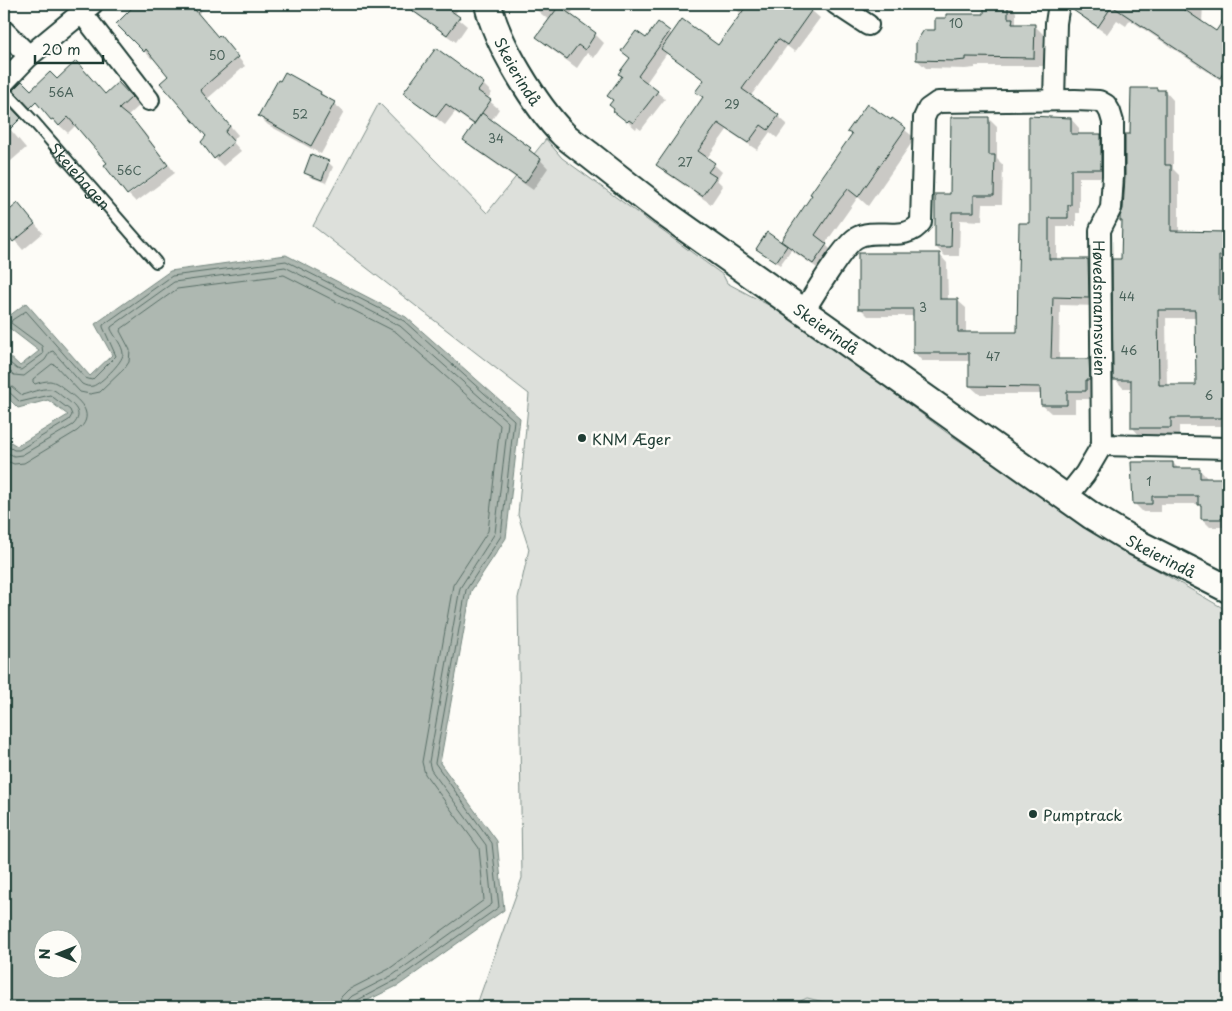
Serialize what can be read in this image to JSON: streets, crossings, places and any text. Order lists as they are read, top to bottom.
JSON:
{
  "streets": {
    "street": ["Skeierindå", "Høvedsmannsveien"],
    "lane": ["Skeiehagen"]
  },
  "crossings": [
    ["Skeierindå", "Høvedsmannsveien"]
  ],
  "places": ["KNM Æger", "Pumptrack"],
  "house_numbers": [
    "10",
    "50",
    "56A",
    "29",
    "52",
    "34",
    "27",
    "56C",
    "44",
    "3",
    "46",
    "47",
    "6",
    "1"
  ],
  "scale_bar": "20 m",
  "north": "left"
}
